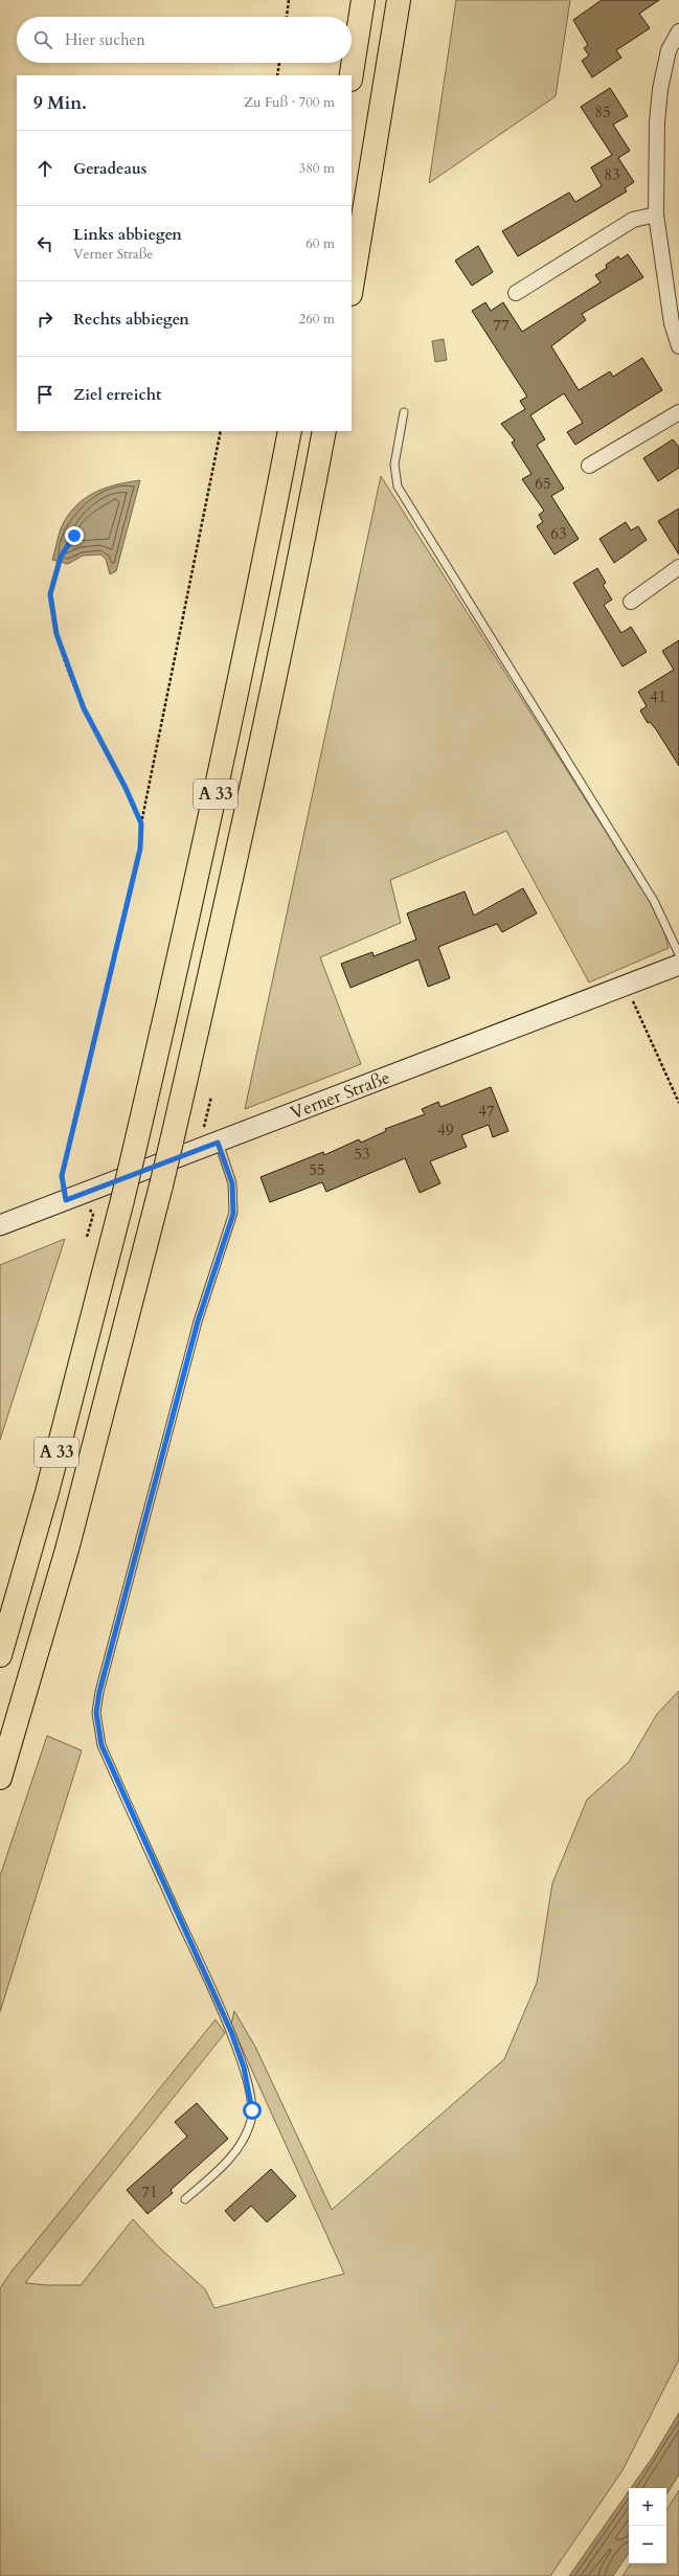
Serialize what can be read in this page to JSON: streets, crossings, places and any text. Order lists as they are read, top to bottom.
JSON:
{
  "streets": {
    "highway": ["A 33"],
    "main road": ["Verner Straße"]
  },
  "house_numbers": [
    "85",
    "83",
    "77",
    "65",
    "63",
    "41",
    "47",
    "49",
    "53",
    "55",
    "71"
  ],
  "page": {
    "search": "Hier suchen",
    "heading": ["9 Min.", "Zu Fuß · 700 m"],
    "list": [
      ["Geradeaus", "380 m"],
      ["Links abbiegen", "Verner Straße", "60 m"],
      ["Rechts abbiegen", "260 m"],
      "Ziel erreicht"
    ],
    "map_buttons": ["+", "−"]
  }
}
